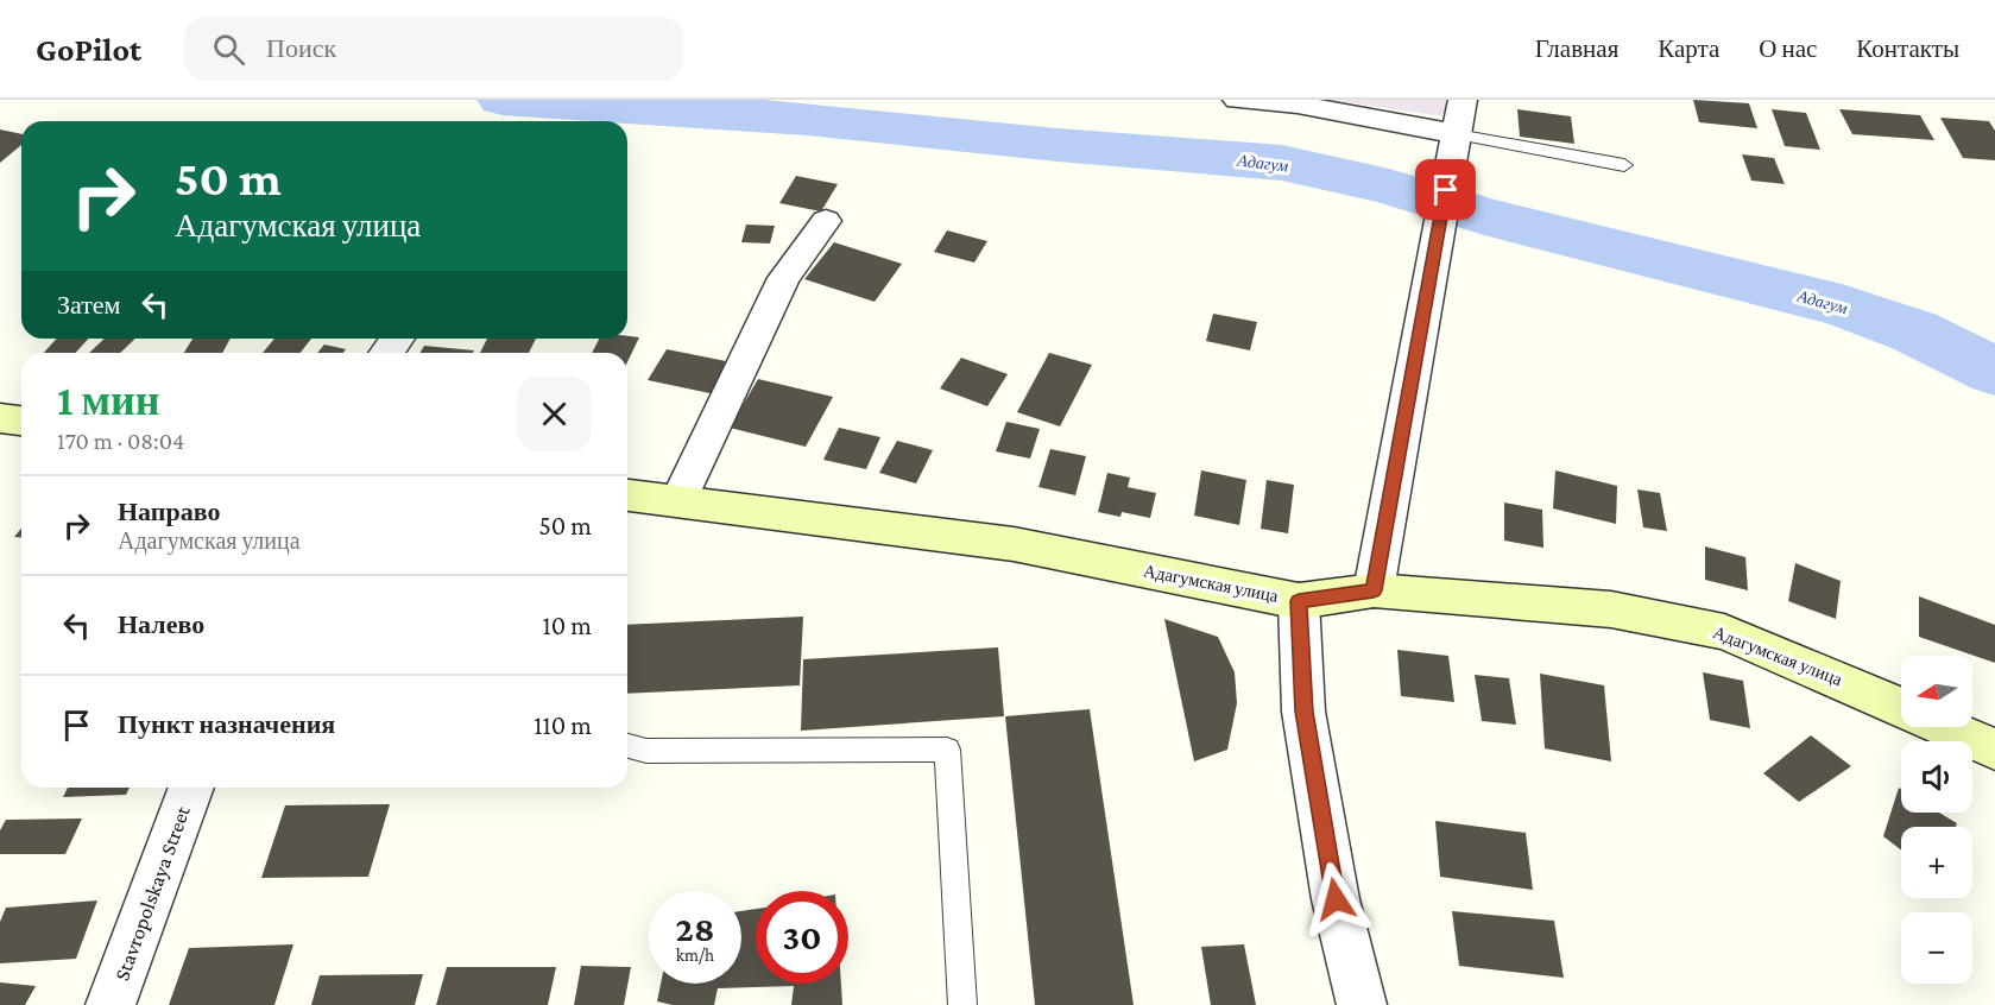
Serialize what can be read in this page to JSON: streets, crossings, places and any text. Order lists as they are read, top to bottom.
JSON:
{
  "streets": {
    "main road": ["Адагумская улица"],
    "street": ["Stavropolskaya Street"]
  },
  "water": ["Адагум"],
  "north": "left",
  "page": {
    "header": "GoPilot",
    "search": "Поиск",
    "nav": [
      "Главная",
      "Карта",
      "О нас",
      "Контакты"
    ],
    "turn": ["50 m", "Адагумская улица"],
    "then": "Затем",
    "heading": ["1 мин", "170 m · 08:04"],
    "list": [
      {
        "name": "Направо",
        "note": "Адагумская улица",
        "value": "50 m"
      },
      {
        "name": "Налево",
        "value": "10 m"
      },
      {
        "name": "Пункт назначения",
        "value": "110 m"
      }
    ],
    "map_buttons": ["+", "−"],
    "speed": "28 km/h",
    "limit": "30"
  }
}
